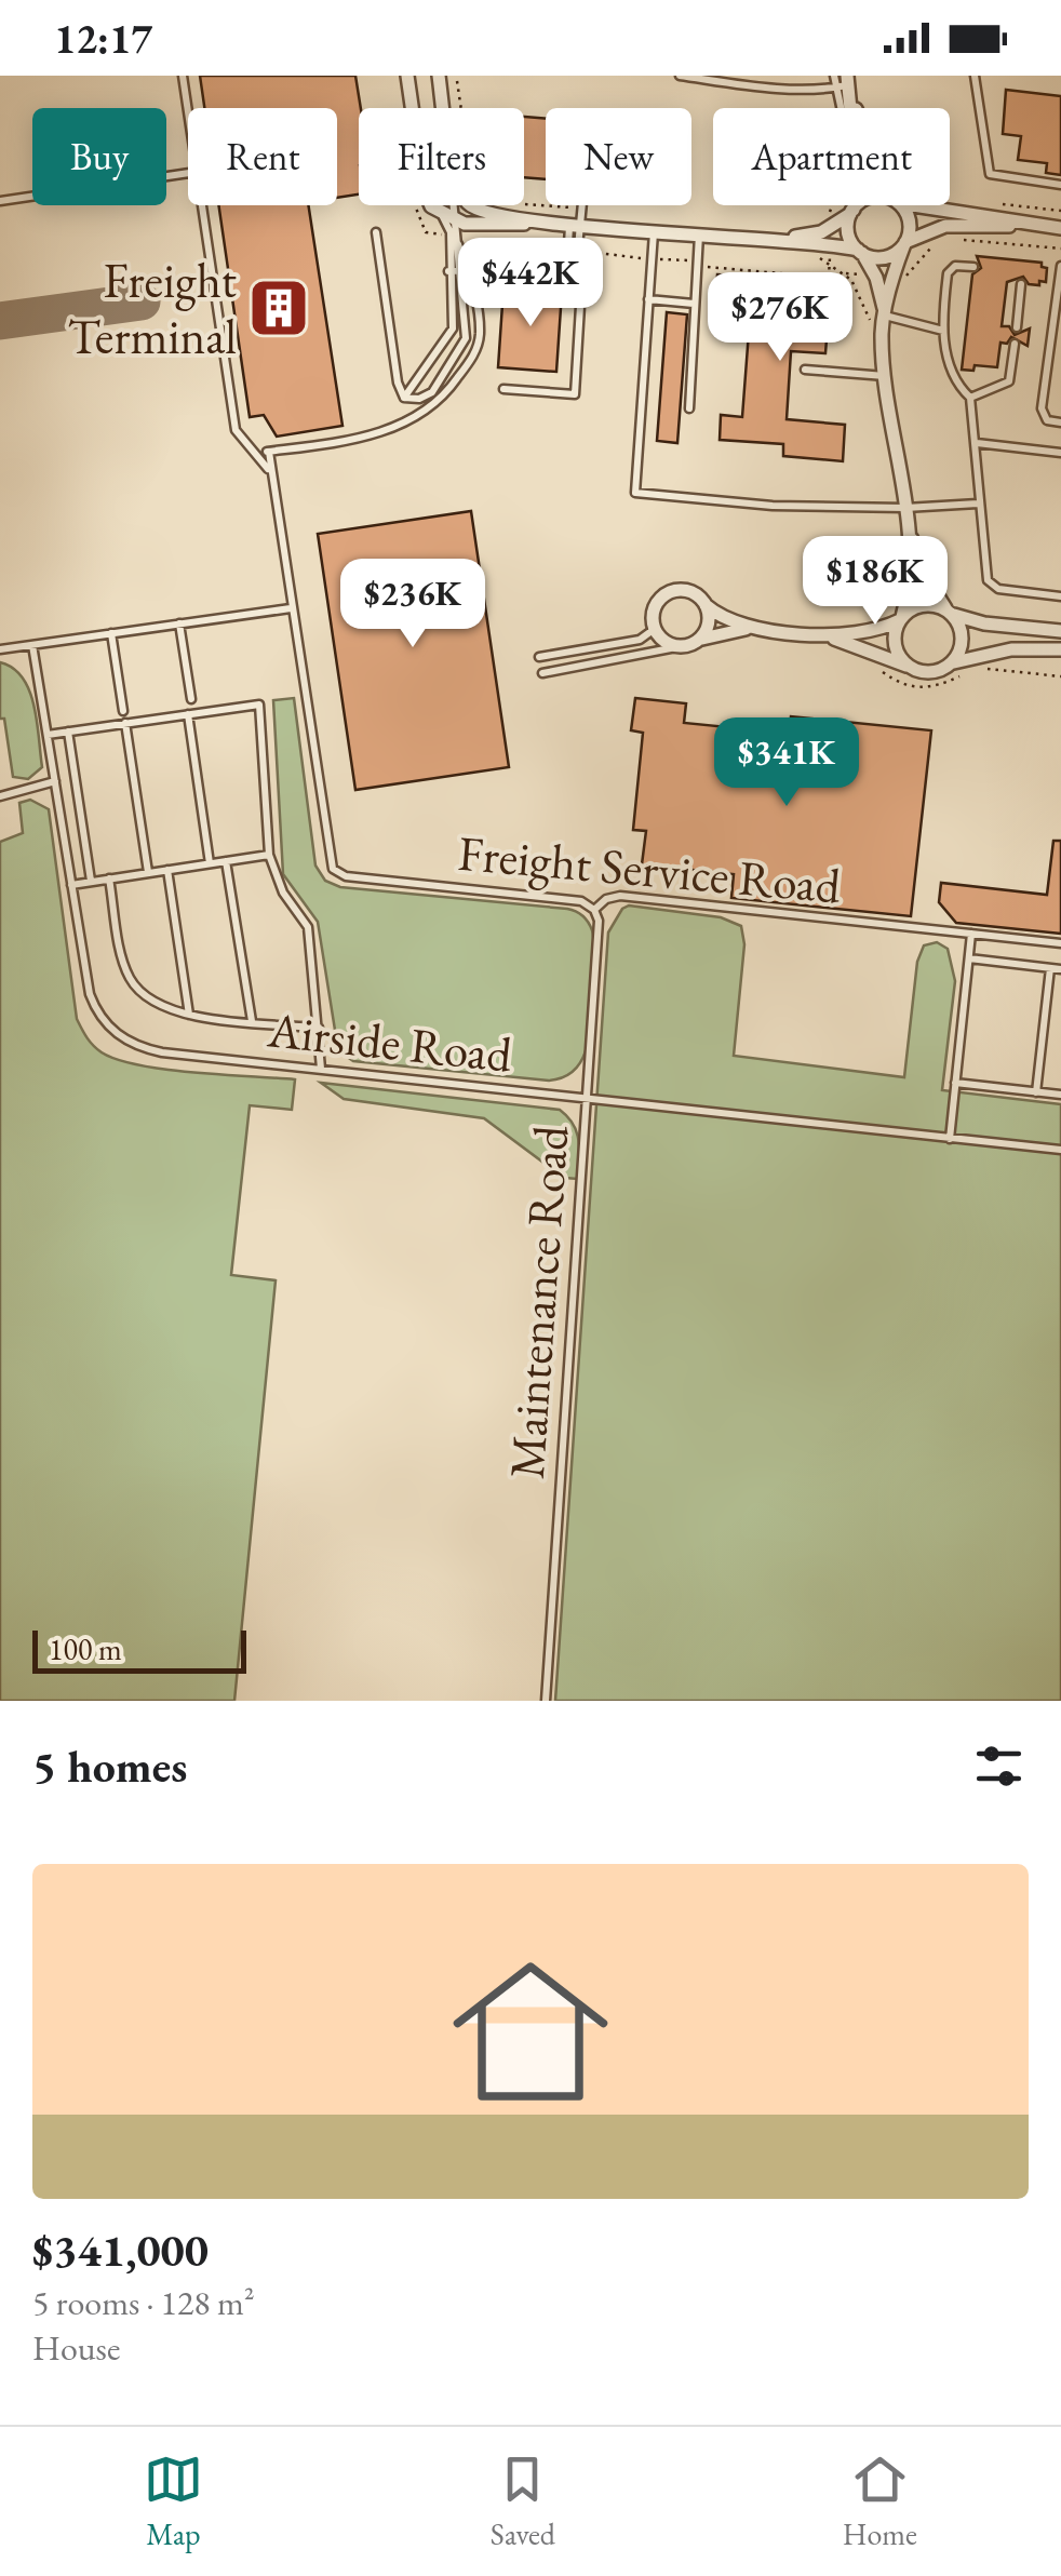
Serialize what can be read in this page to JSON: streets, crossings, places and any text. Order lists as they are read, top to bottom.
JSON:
{
  "streets": {
    "lane": ["Freight Service Road", "Airside Road", "Maintenance Road"]
  },
  "crossings": [
    ["Freight Service Road", "Maintenance Road"],
    ["Airside Road", "Maintenance Road"]
  ],
  "places": {
    "building": ["Freight Terminal"]
  },
  "scale_bar": "100 m",
  "page": {
    "status": "12:17",
    "chip": [
      "Buy",
      "Rent",
      "Filters",
      "New",
      "Apartment"
    ],
    "price": [
      "$442K",
      "$276K",
      "$186K",
      "$236K",
      "$341K"
    ],
    "scale": "100 m",
    "heading": "5 homes",
    "list": [
      {
        "name": "$341,000",
        "note": "5 rooms · 128 m² · House"
      }
    ],
    "tabs": ["Map", "Saved", "Home"]
  }
}
